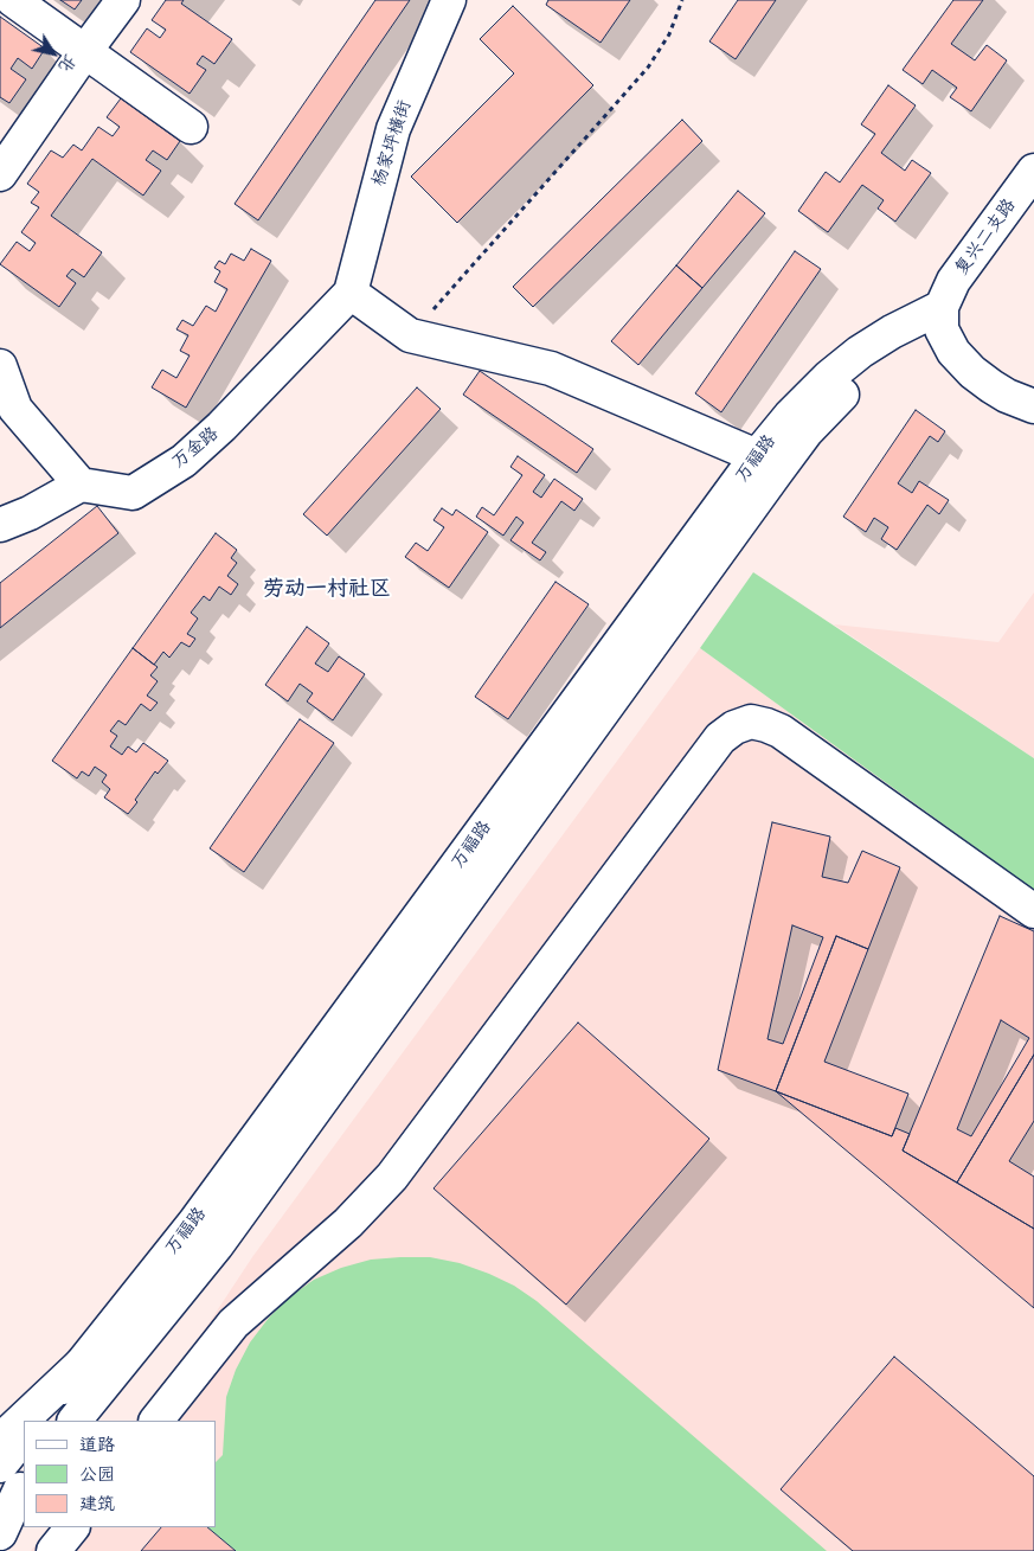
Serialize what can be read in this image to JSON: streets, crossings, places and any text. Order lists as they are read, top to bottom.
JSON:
{
  "streets": {
    "street": [
      "杨家坪横街",
      "复兴二支路",
      "万金路",
      "万福路"
    ]
  },
  "crossings": [
    ["杨家坪横街", "万金路"],
    ["复兴二支路", "万福路"]
  ],
  "districts": ["劳动一村社区"],
  "legend": ["道路", "公园", "建筑"],
  "north": "bottom right"
}
